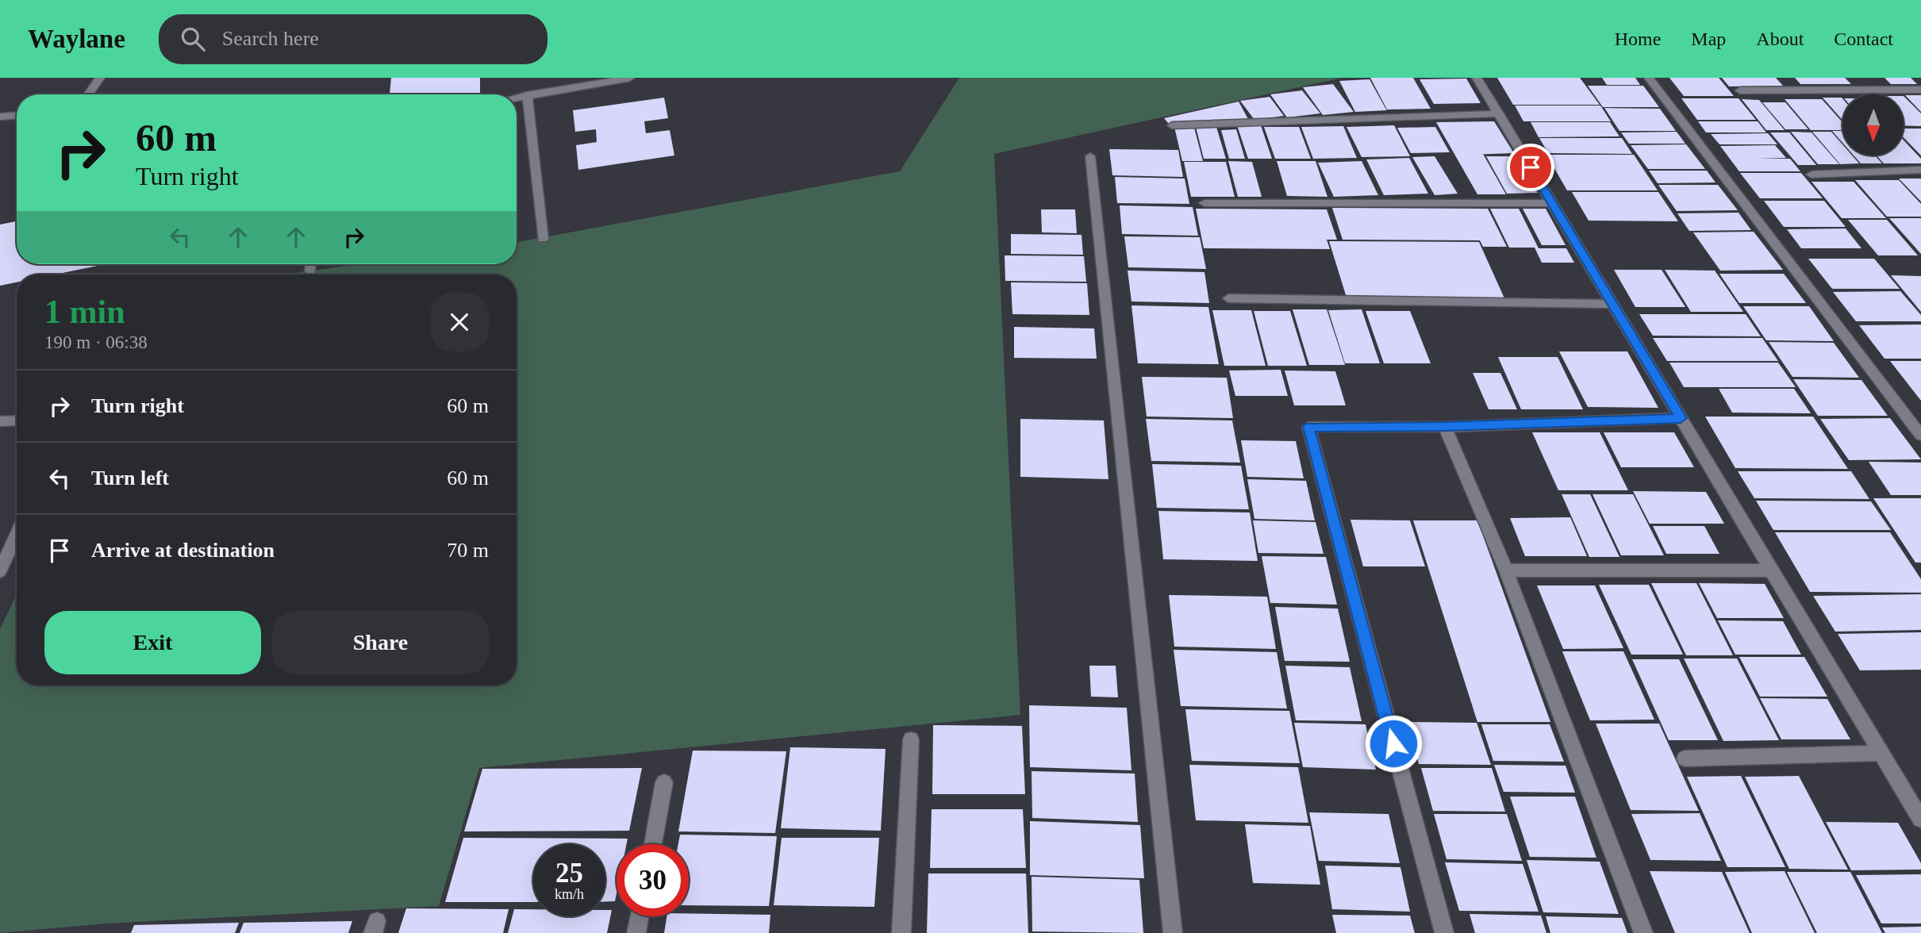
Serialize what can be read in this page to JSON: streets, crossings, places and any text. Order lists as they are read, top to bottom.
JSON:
{
  "north": "bottom",
  "page": {
    "header": "Waylane",
    "search": "Search here",
    "nav": [
      "Home",
      "Map",
      "About",
      "Contact"
    ],
    "turn": ["60 m", "Turn right"],
    "heading": ["1 min", "190 m · 06:38"],
    "list": [
      {
        "name": "Turn right",
        "value": "60 m"
      },
      {
        "name": "Turn left",
        "value": "60 m"
      },
      {
        "name": "Arrive at destination",
        "value": "70 m"
      }
    ],
    "buttons": ["Exit", "Share"],
    "speed": "25 km/h",
    "limit": "30"
  }
}
